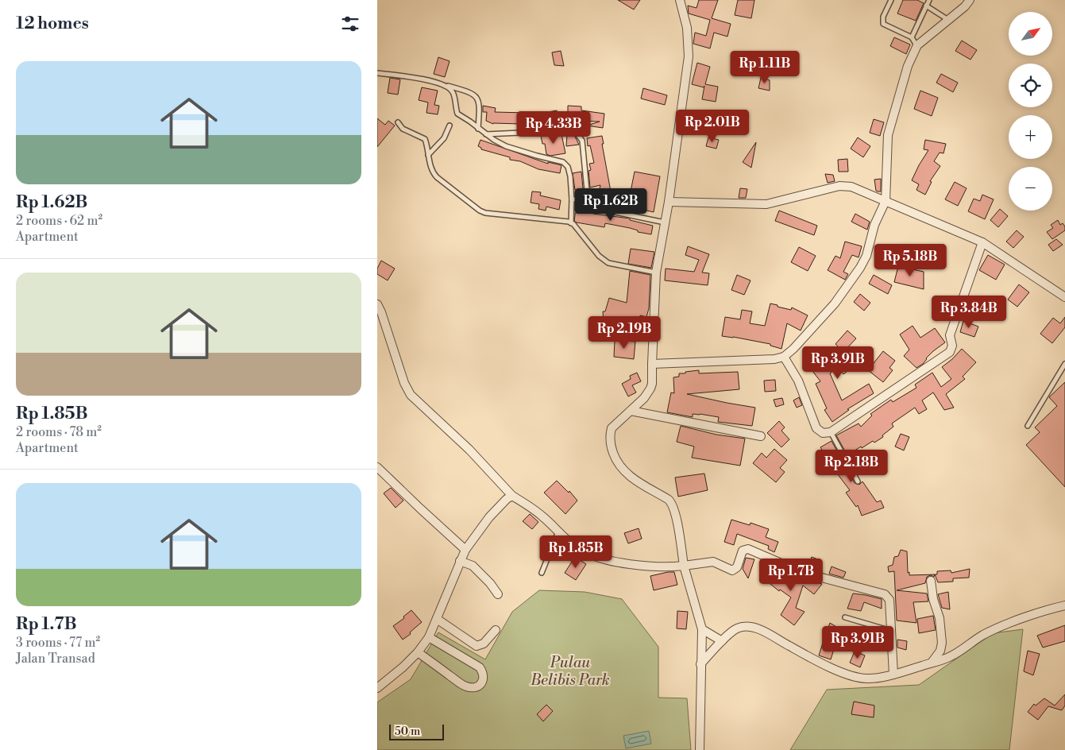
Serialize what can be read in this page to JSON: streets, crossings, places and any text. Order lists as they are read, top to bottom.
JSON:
{
  "parks": ["Pulau Belibis Park"],
  "scale_bar": "50 m",
  "north": "top right",
  "page": {
    "heading": "12 homes",
    "map_buttons": ["+", "−"],
    "list": [
      {
        "name": "Rp 1.62B",
        "note": "2 rooms · 62 m² · Apartment"
      },
      {
        "name": "Rp 1.85B",
        "note": "2 rooms · 78 m² · Apartment"
      },
      {
        "name": "Rp 1.7B",
        "note": "3 rooms · 77 m² · Jalan Transad"
      }
    ],
    "price": [
      "Rp 1.11B",
      "Rp 2.01B",
      "Rp 4.33B",
      "Rp 1.62B",
      "Rp 5.18B",
      "Rp 3.84B",
      "Rp 2.19B",
      "Rp 3.91B",
      "Rp 2.18B",
      "Rp 1.85B",
      "Rp 1.7B",
      "Rp 3.91B"
    ],
    "scale": "50 m"
  }
}
